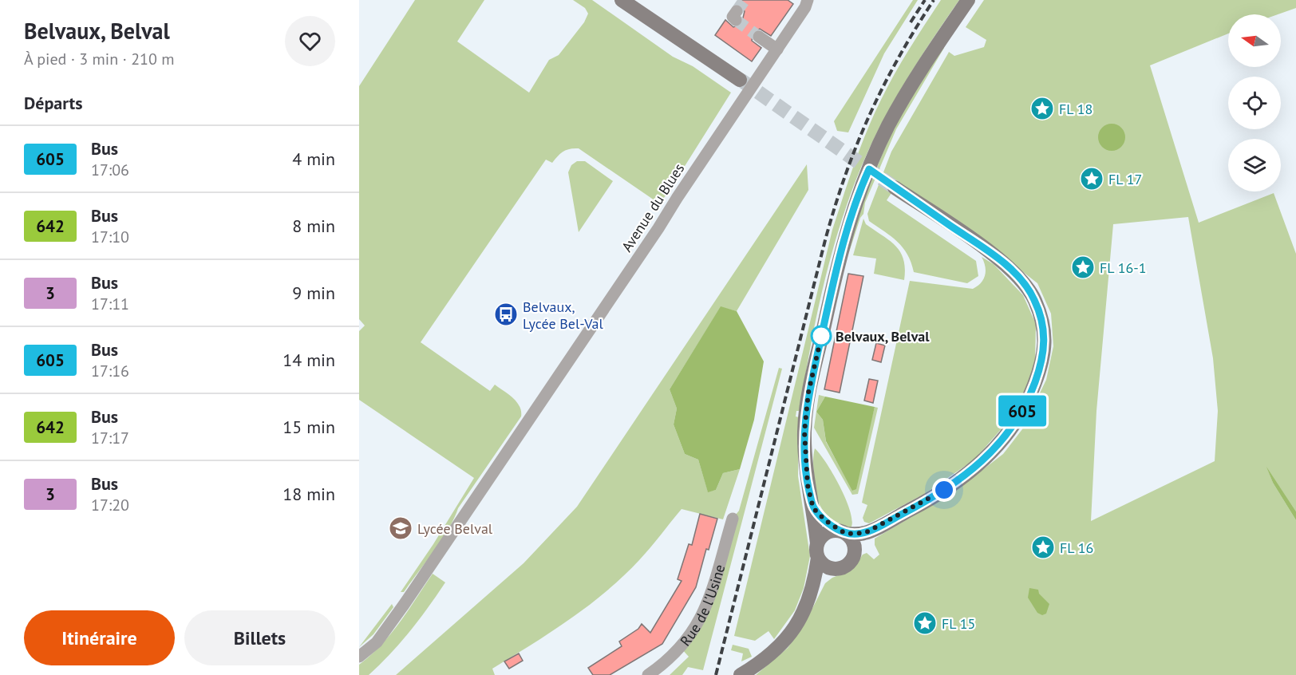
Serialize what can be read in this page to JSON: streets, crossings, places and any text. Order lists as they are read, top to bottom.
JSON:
{
  "streets": {
    "street": ["Avenue du Blues", "Rue de l'Usine"]
  },
  "places": {
    "place": [
      "FL 18",
      "FL 17",
      "FL 16-1",
      "FL 16",
      "FL 15"
    ],
    "bus stop": ["Belvaux, Lycée Bel-Val"],
    "other": ["Belvaux, Belval"],
    "school or university": ["Lycée Belval"]
  },
  "lines": ["bus line 605"],
  "north": "left",
  "page": {
    "heading": [
      ["Belvaux, Belval", "À pied · 3 min · 210 m"],
      "Départs"
    ],
    "on_map": "605",
    "list": [
      {
        "mark": "605",
        "name": "Bus",
        "note": "17:06",
        "value": "4 min"
      },
      {
        "mark": "642",
        "name": "Bus",
        "note": "17:10",
        "value": "8 min"
      },
      {
        "mark": "3",
        "name": "Bus",
        "note": "17:11",
        "value": "9 min"
      },
      {
        "mark": "605",
        "name": "Bus",
        "note": "17:16",
        "value": "14 min"
      },
      {
        "mark": "642",
        "name": "Bus",
        "note": "17:17",
        "value": "15 min"
      },
      {
        "mark": "3",
        "name": "Bus",
        "note": "17:20",
        "value": "18 min"
      }
    ],
    "buttons": ["Itinéraire", "Billets"]
  }
}
